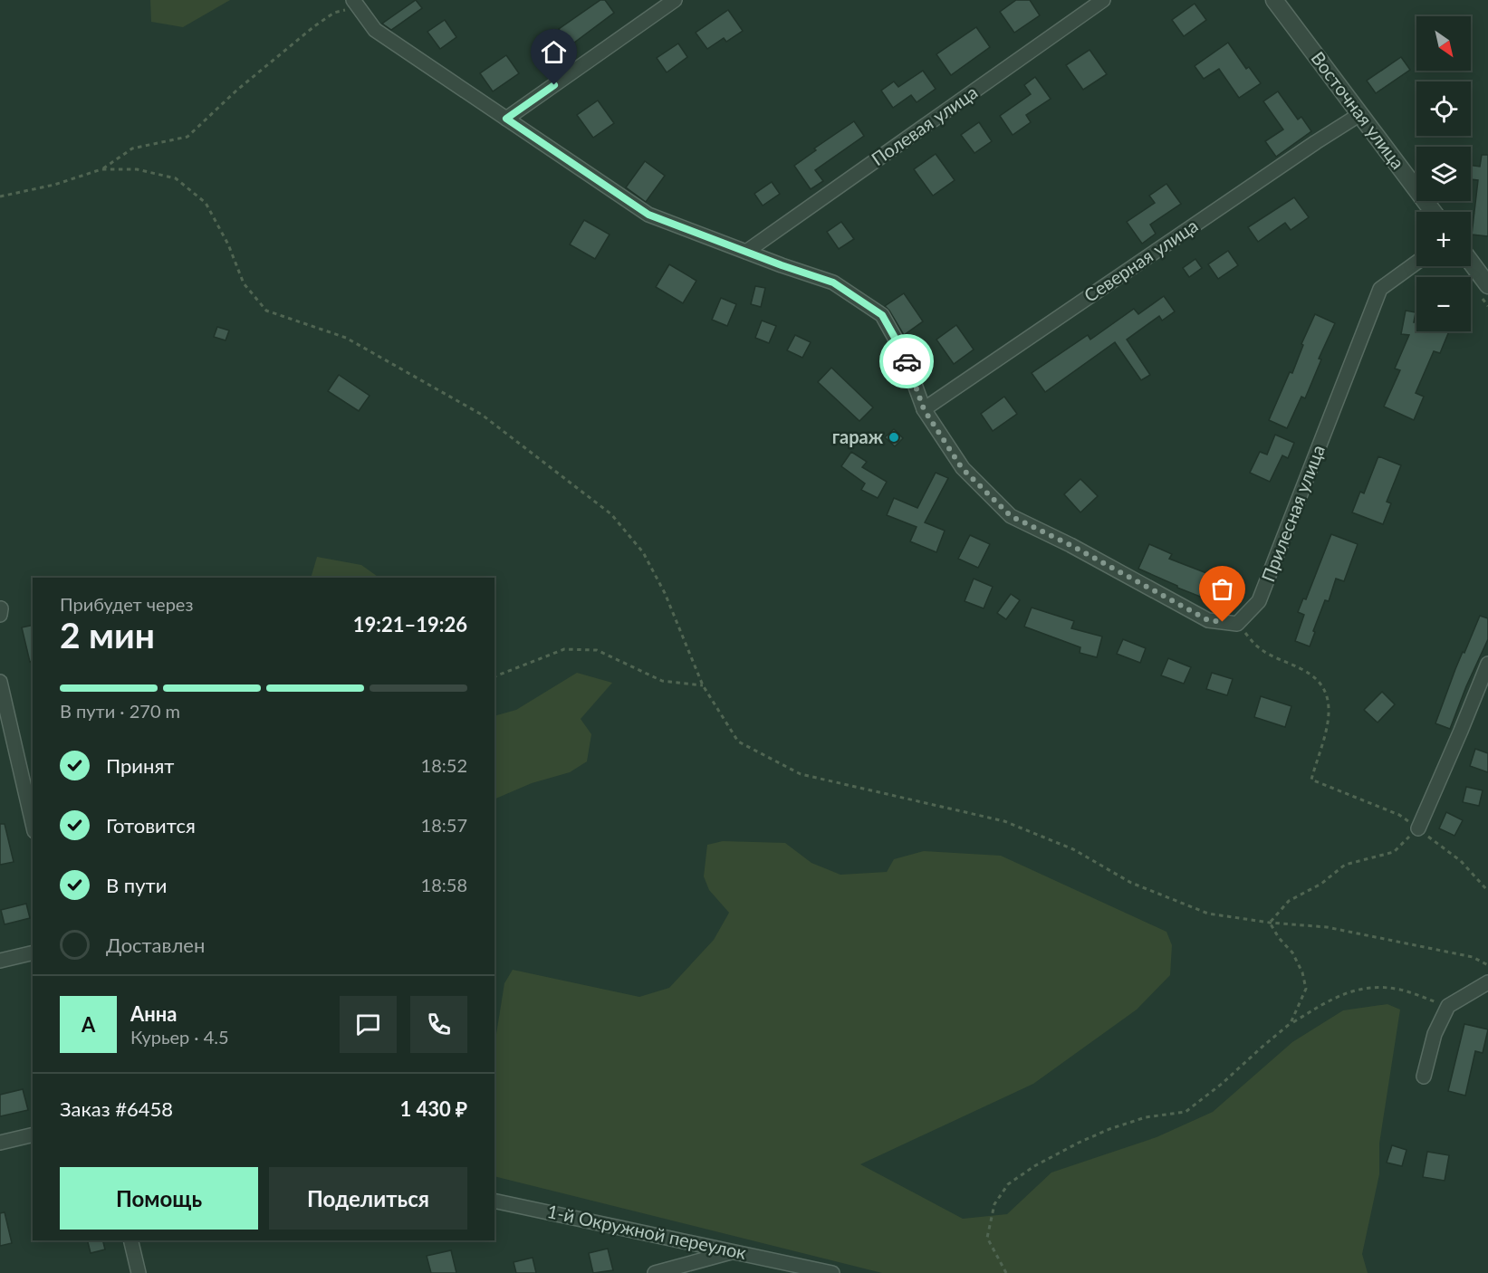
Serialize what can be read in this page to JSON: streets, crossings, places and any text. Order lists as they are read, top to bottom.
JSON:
{
  "streets": {
    "street": [
      "Восточная улица",
      "Полевая улица",
      "Северная улица",
      "Прилесная улица",
      "1-й Окружной переулок"
    ]
  },
  "crossings": [
    ["Восточная улица", "Северная улица"]
  ],
  "places": ["гараж"],
  "north": "bottom right",
  "page": {
    "map_buttons": ["+", "−"],
    "heading": ["2 мин", "Прибудет через", "19:21–19:26"],
    "panel": [
      "Анна",
      "Курьер · 4.5",
      "Заказ #6458",
      "1 430 ₽"
    ],
    "bar": "В пути · 270 m",
    "list": [
      ["Принят", "18:52"],
      ["Готовится", "18:57"],
      ["В пути", "18:58"],
      "Доставлен"
    ],
    "round": "А",
    "buttons": ["Помощь", "Поделиться"]
  }
}
